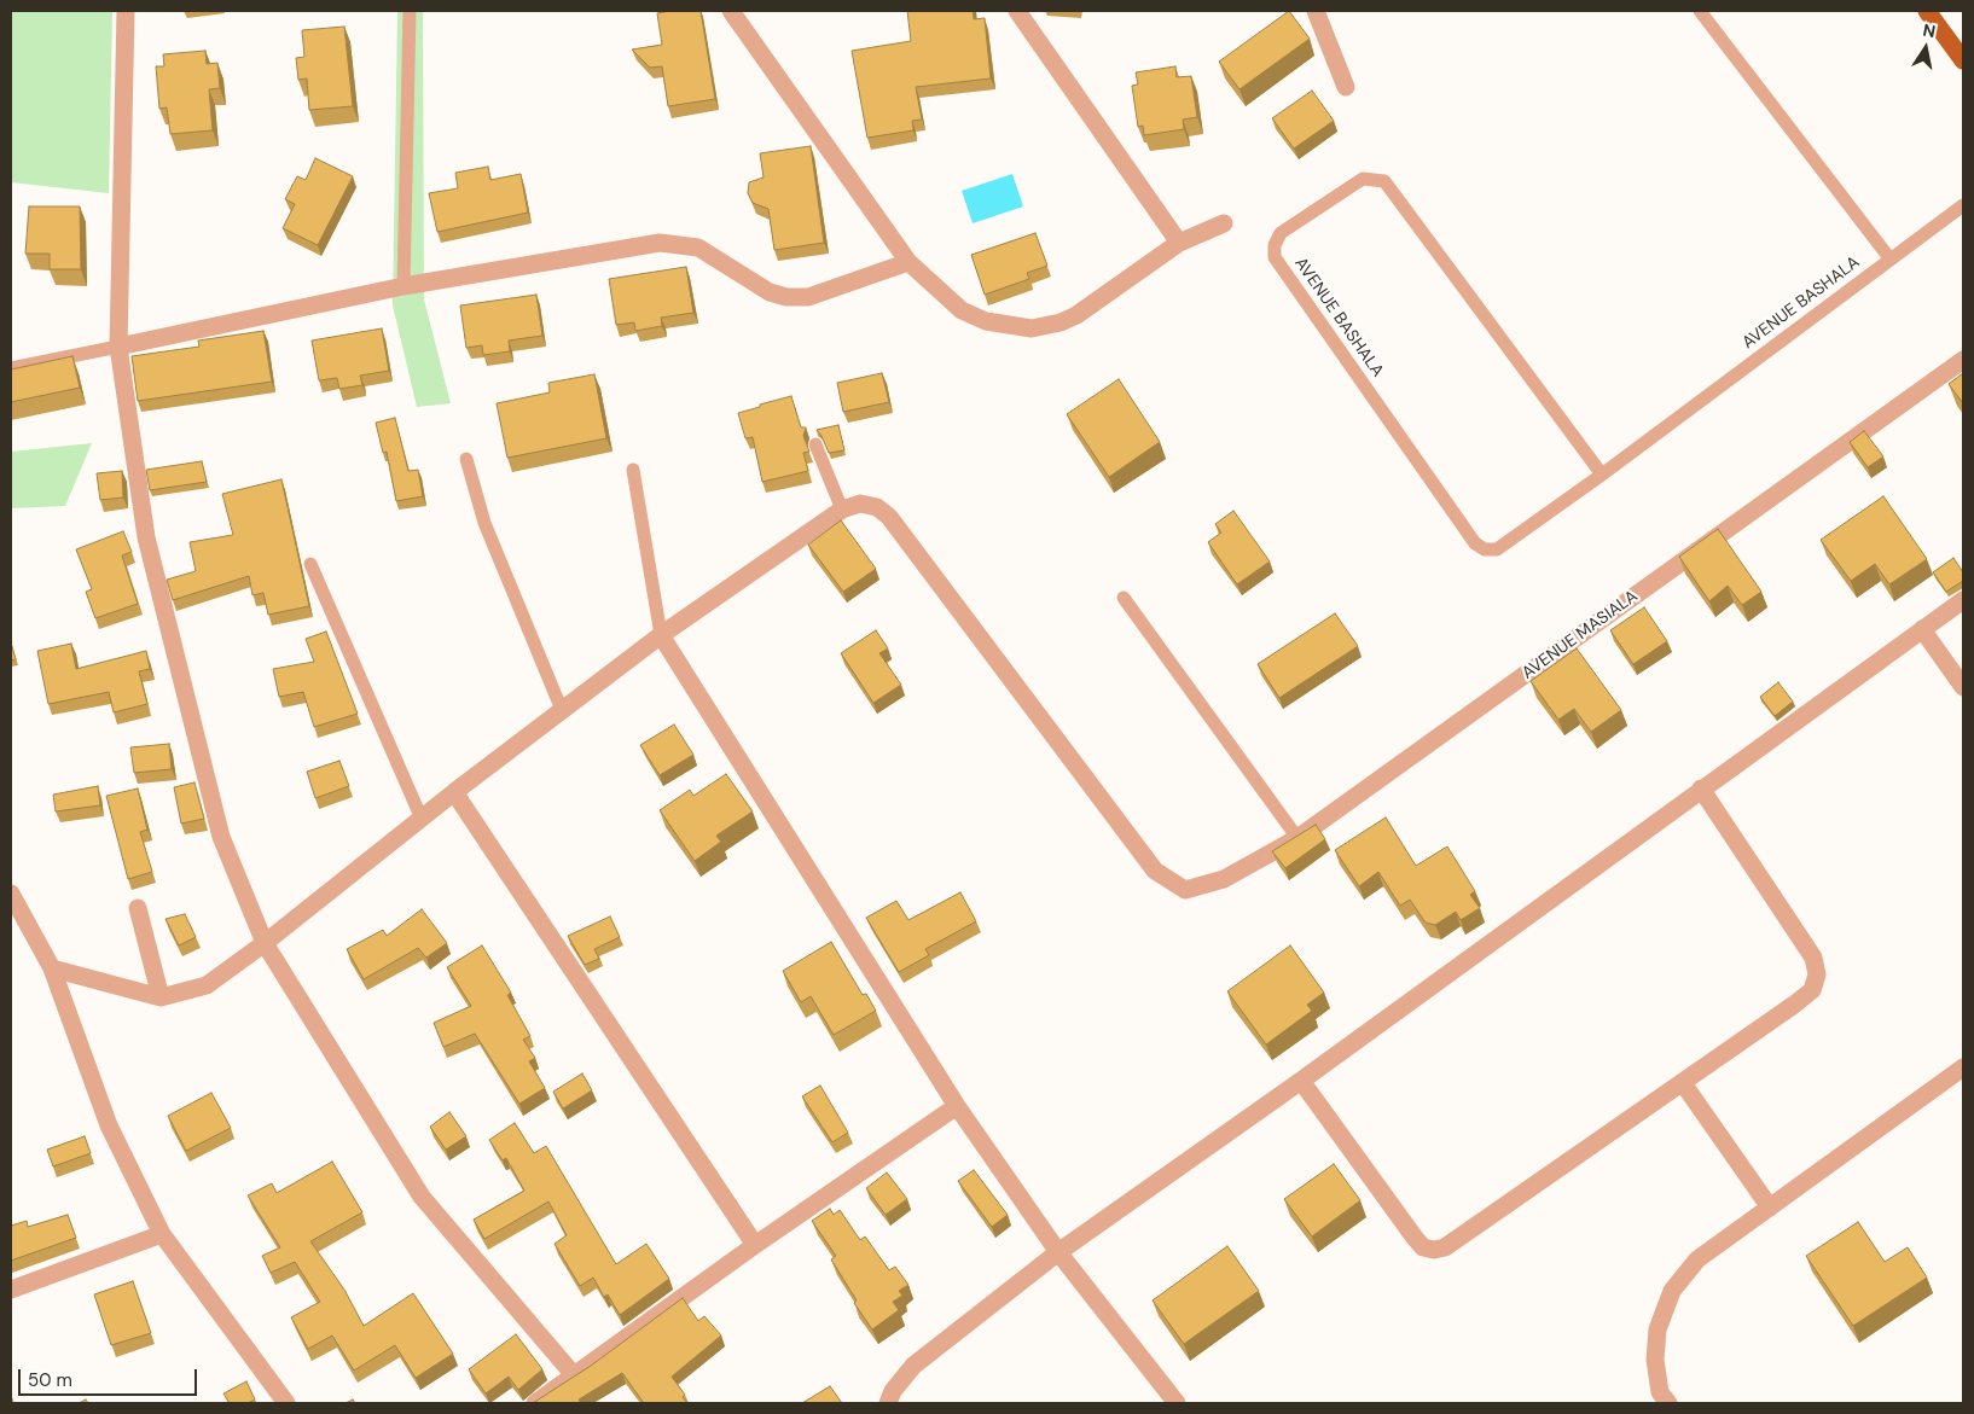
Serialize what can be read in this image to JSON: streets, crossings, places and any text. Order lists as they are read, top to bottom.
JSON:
{
  "streets": {
    "street": ["AVENUE MASIALA"],
    "lane": ["AVENUE BASHALA"]
  },
  "scale_bar": "50 m",
  "north": "top"
}
